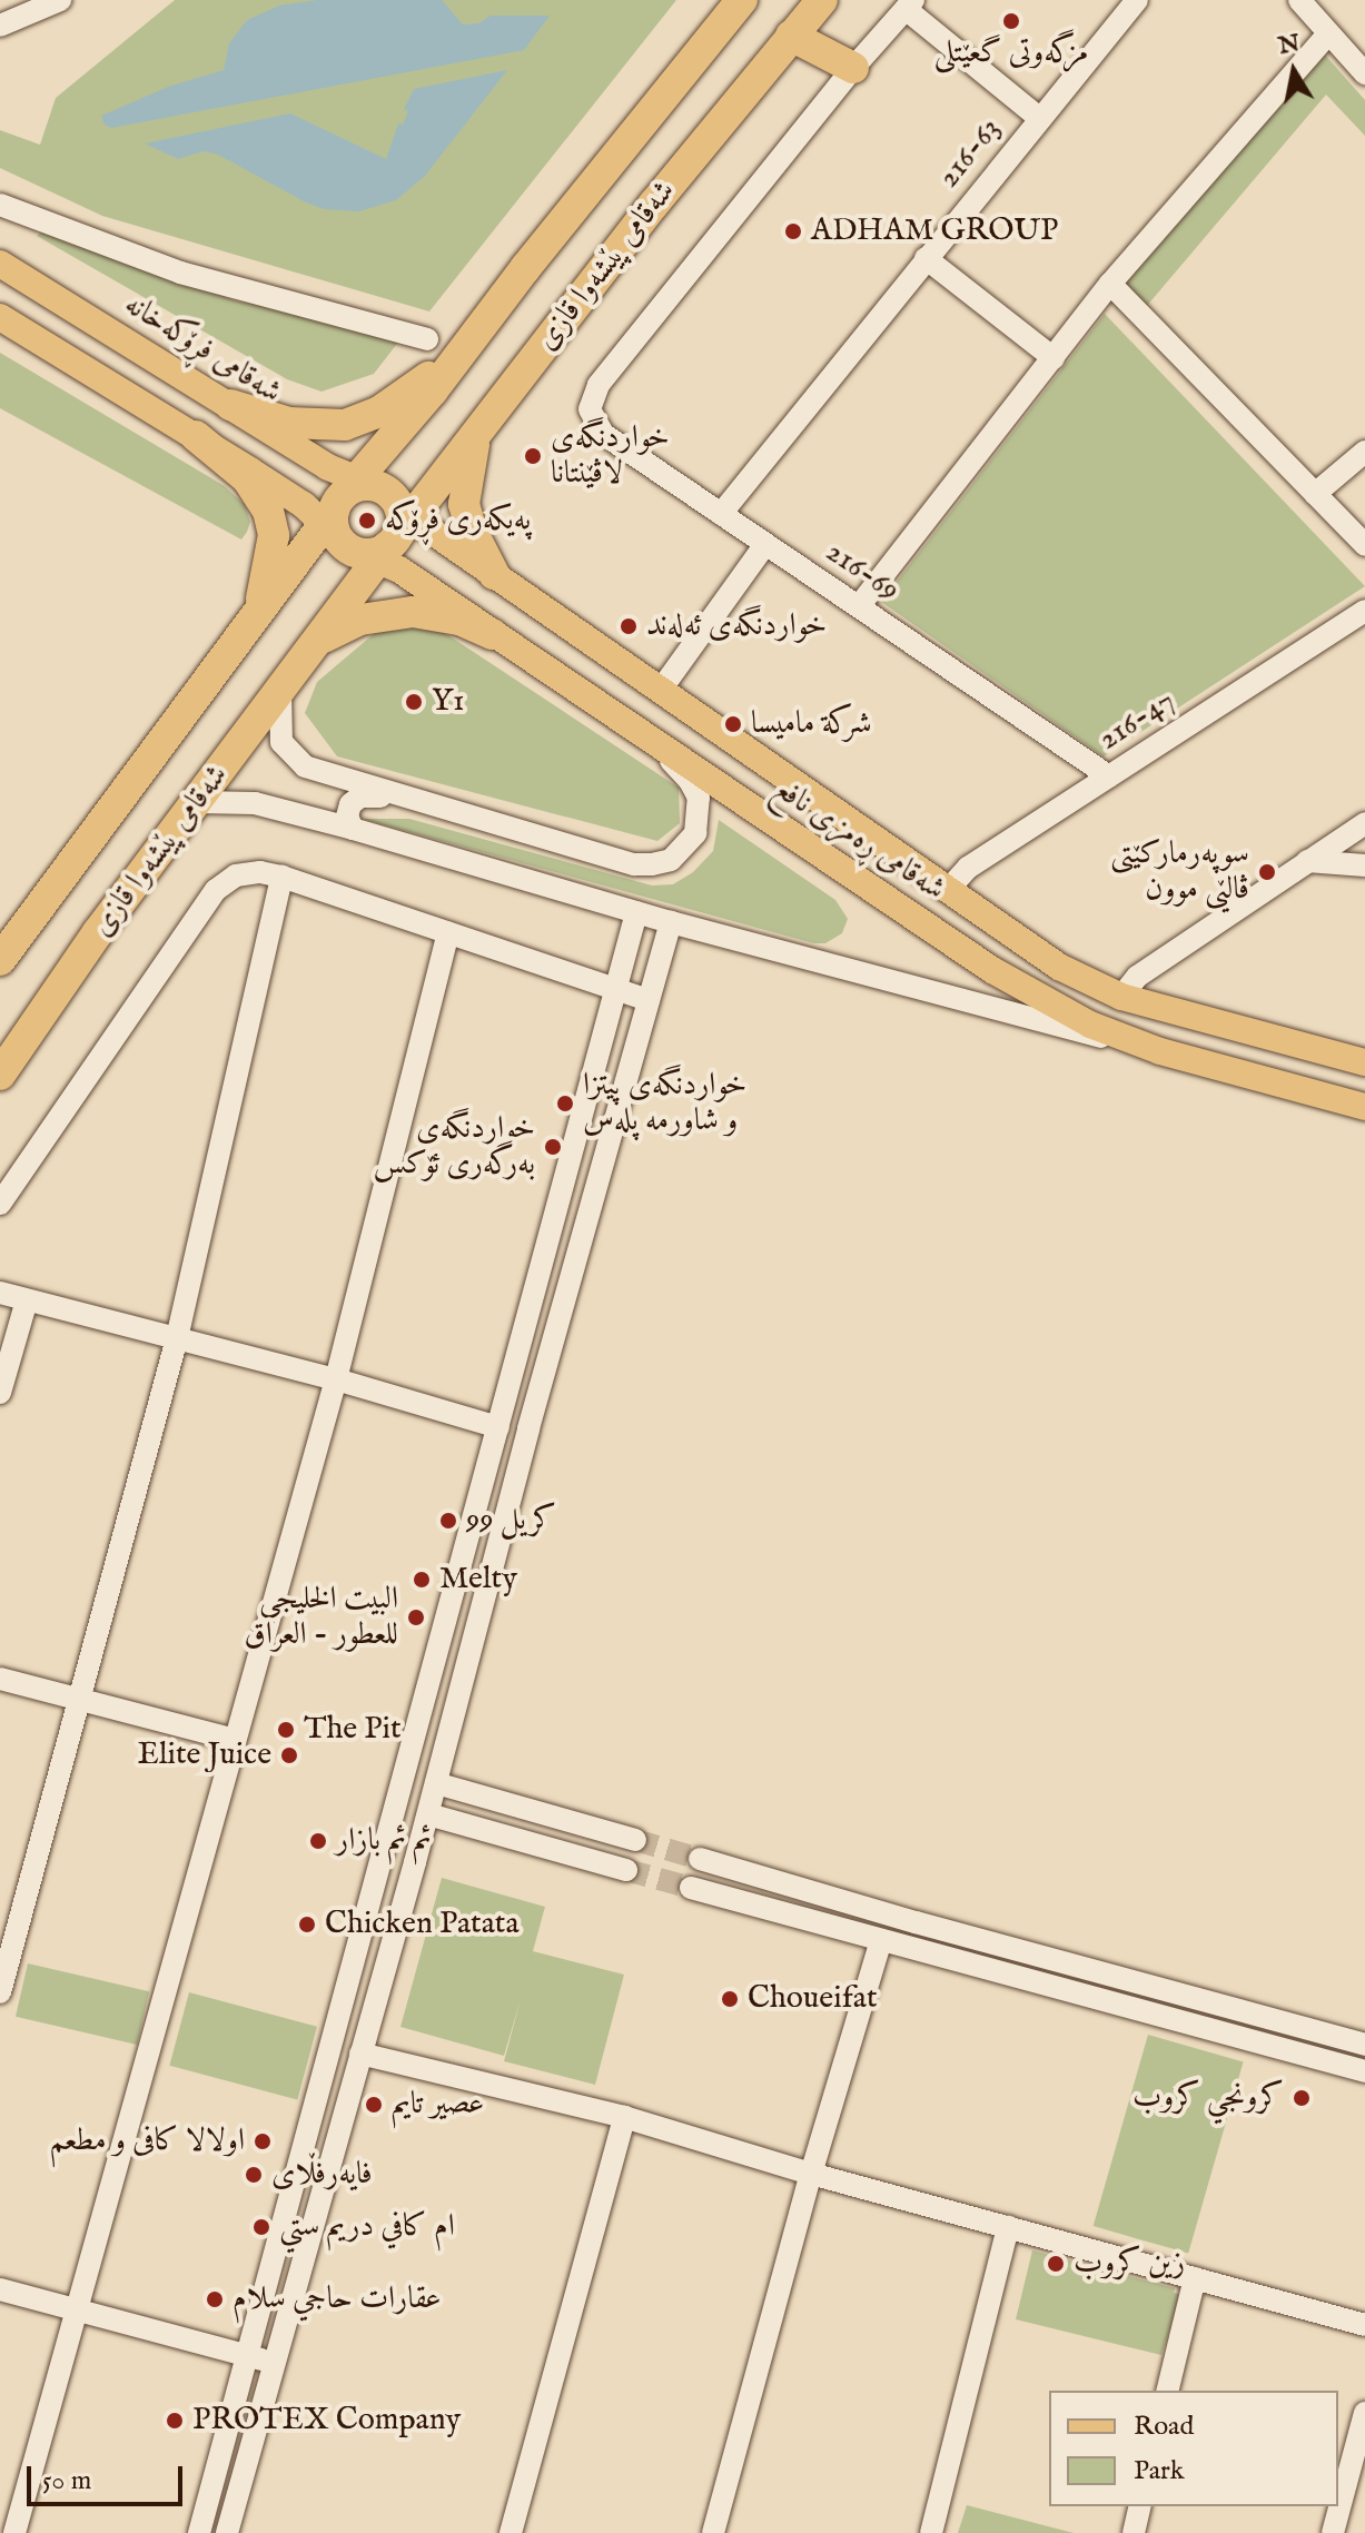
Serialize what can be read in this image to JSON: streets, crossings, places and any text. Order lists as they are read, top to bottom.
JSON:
{
  "streets": {
    "highway": ["شەقامی پێشەوا قازی"],
    "main road": ["شەقامی فڕۆکەخانە", "شەقامی ڕەمزی نافع"],
    "street": ["216-63", "216-69", "216-47"]
  },
  "crossings": [
    ["216-63", "216-69"],
    ["شەقامی پێشەوا قازی", "شەقامی فڕۆکەخانە"],
    ["شەقامی پێشەوا قازی", "شەقامی ڕەمزی نافع"],
    ["شەقامی فڕۆکەخانە", "شەقامی ڕەمزی نافع"],
    ["216-69", "216-47"],
    ["216-47", "شەقامی ڕەمزی نافع"]
  ],
  "places": [
    "مزگەوتی گعێتلی",
    "ADHAM GROUP",
    "خواردنگەی لاڤێنتانا",
    "پەیکەری فڕۆکە",
    "خواردنگەی ئەلەند",
    "Y1",
    "شركة ماميسا",
    "سوپەرمارکێتی ڤالێی موون",
    "خواردنگەی پیتزا و شاورمە پلەس",
    "خواردنگەی بەرگەری ئۆکس",
    "99 كريل",
    "Melty",
    "البيت الخليجي للعطور - العراق",
    "The Pit",
    "Elite Juice",
    "ئم ئم بازار",
    "Chicken Patata",
    "Choueifat",
    "كرونجي كروب",
    "عصير تايم",
    "اولالا کافى و مطعم",
    "فايەرفڵای",
    "ام كافي دریم ستي",
    "زين كروب",
    "عقارات حاجي سلام",
    "PROTEX Company"
  ],
  "legend": ["Road", "Park"],
  "scale_bar": "50 m",
  "north": "top"
}
